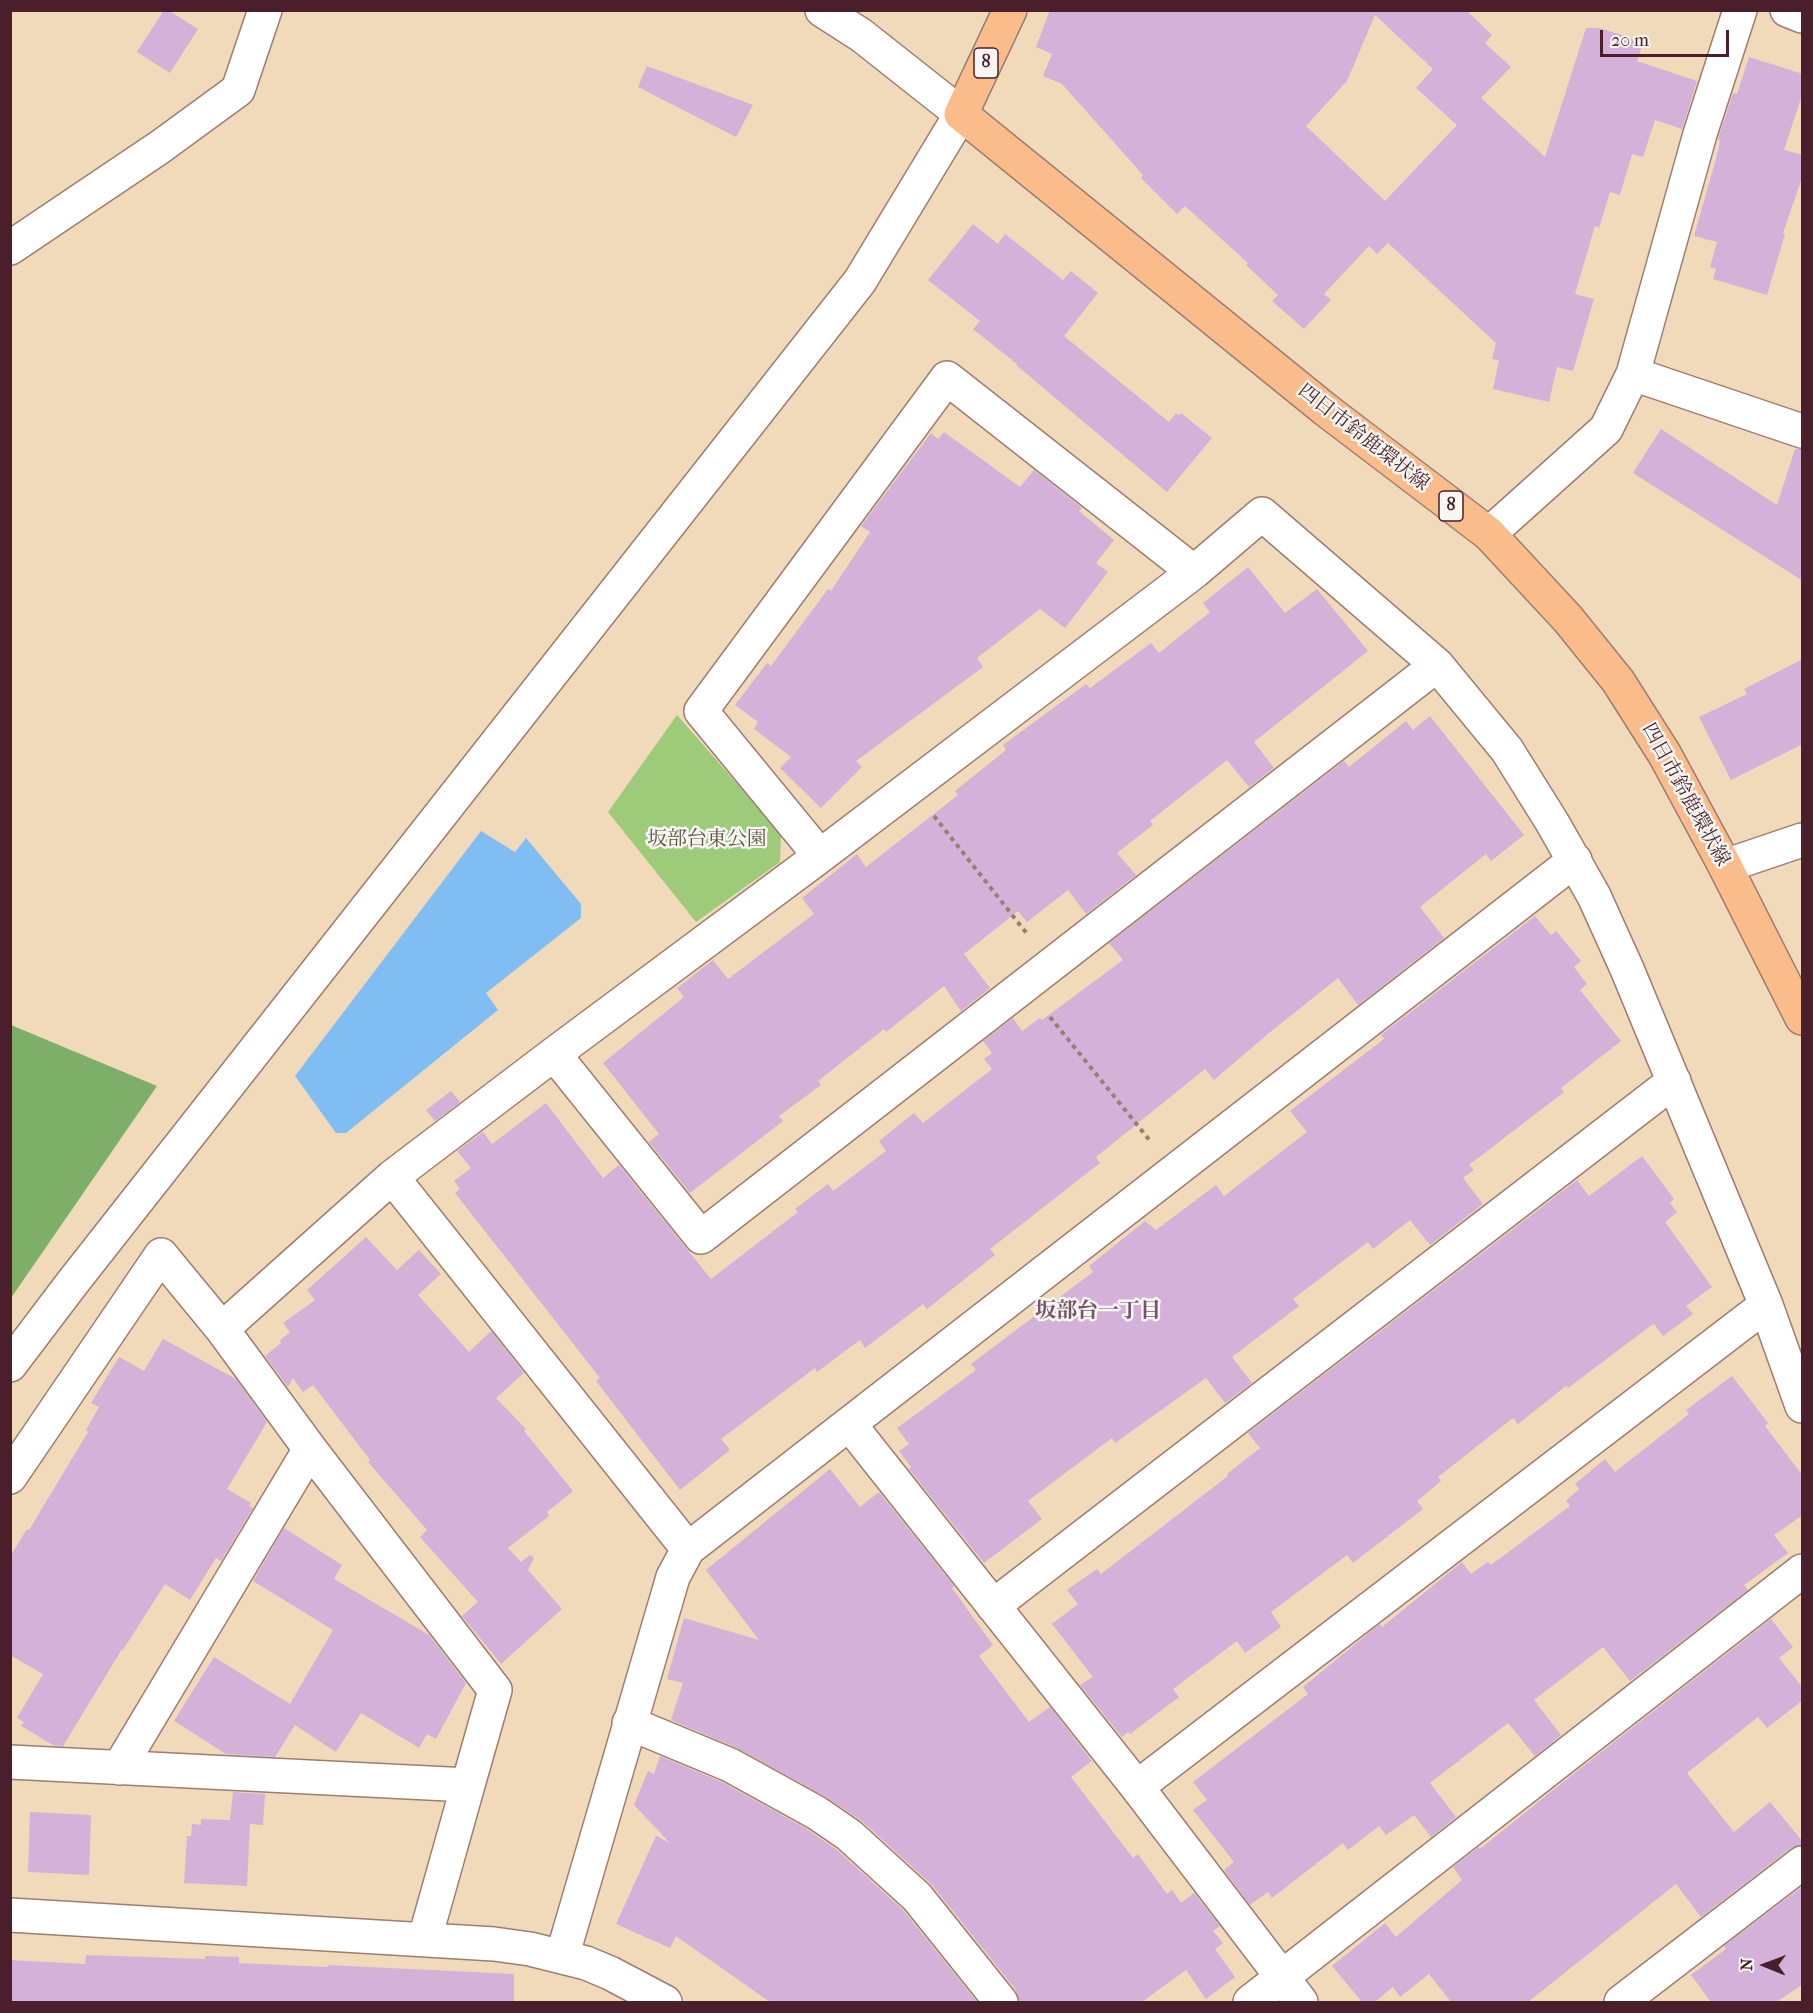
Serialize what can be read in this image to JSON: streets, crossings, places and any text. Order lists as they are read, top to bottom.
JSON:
{
  "streets": {
    "main road": ["8", "四日市鈴鹿環状線"]
  },
  "crossings": [
    ["8", "四日市鈴鹿環状線"]
  ],
  "districts": ["坂部台一丁目"],
  "parks": ["坂部台東公園"],
  "scale_bar": "20 m",
  "north": "left"
}
